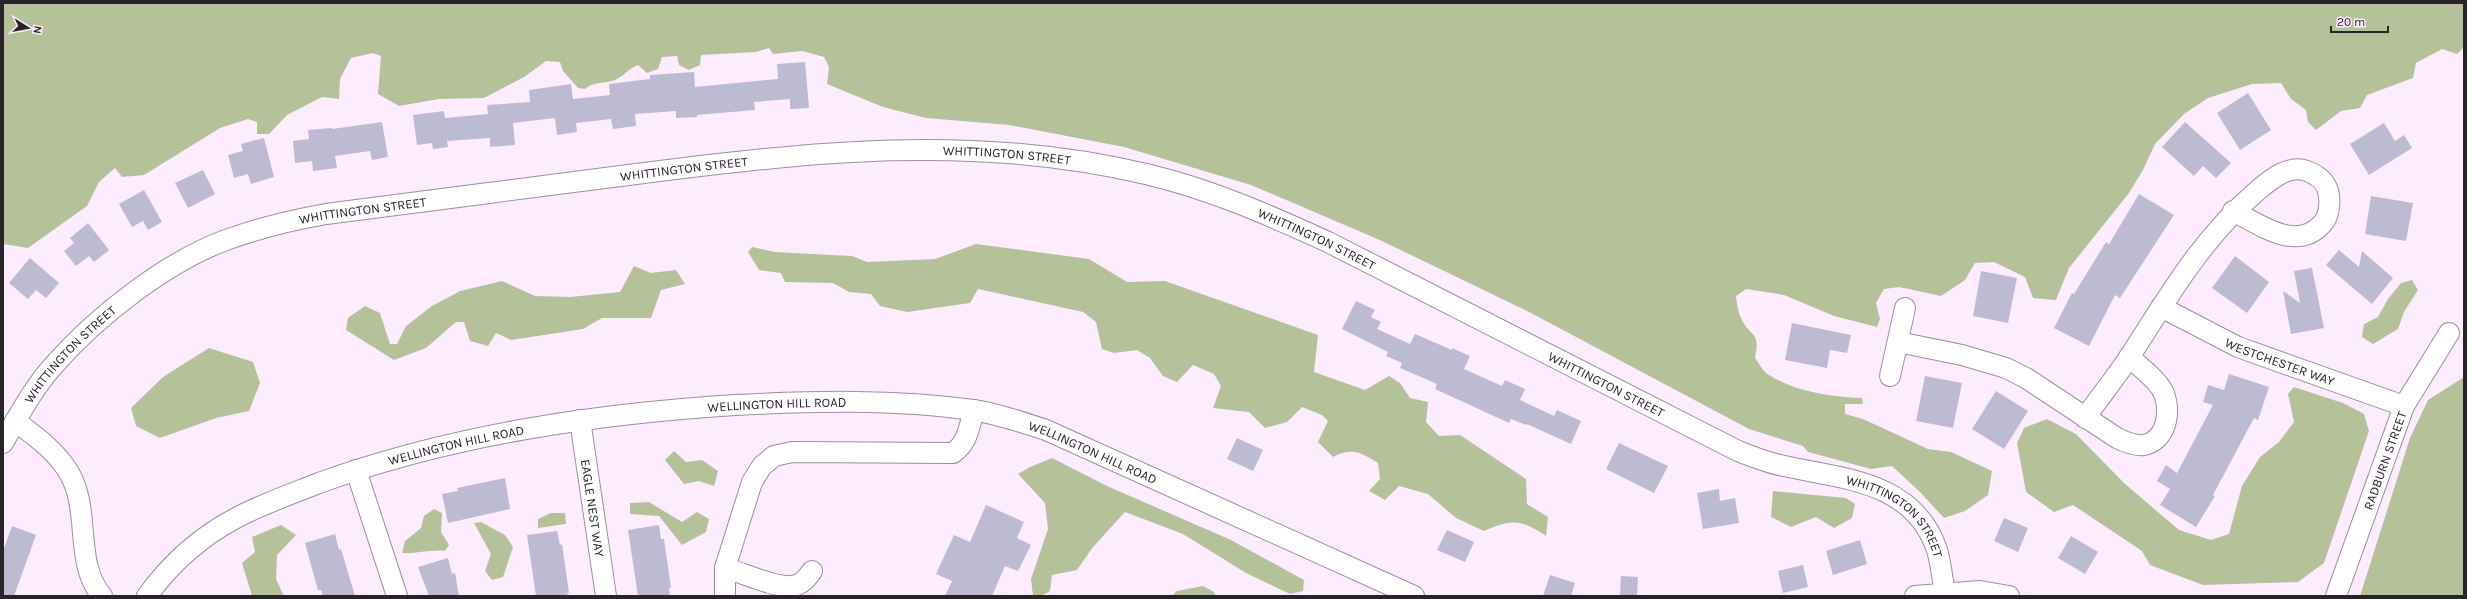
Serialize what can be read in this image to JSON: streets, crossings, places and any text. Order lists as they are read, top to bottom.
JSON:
{
  "streets": {
    "street": [
      "WHITTINGTON STREET",
      "WESTCHESTER WAY",
      "WELLINGTON HILL ROAD",
      "RADBURN STREET",
      "EAGLE NEST WAY"
    ]
  },
  "crossings": [
    ["WESTCHESTER WAY", "RADBURN STREET"],
    ["WELLINGTON HILL ROAD", "EAGLE NEST WAY"]
  ],
  "scale_bar": "20 m",
  "north": "right"
}
